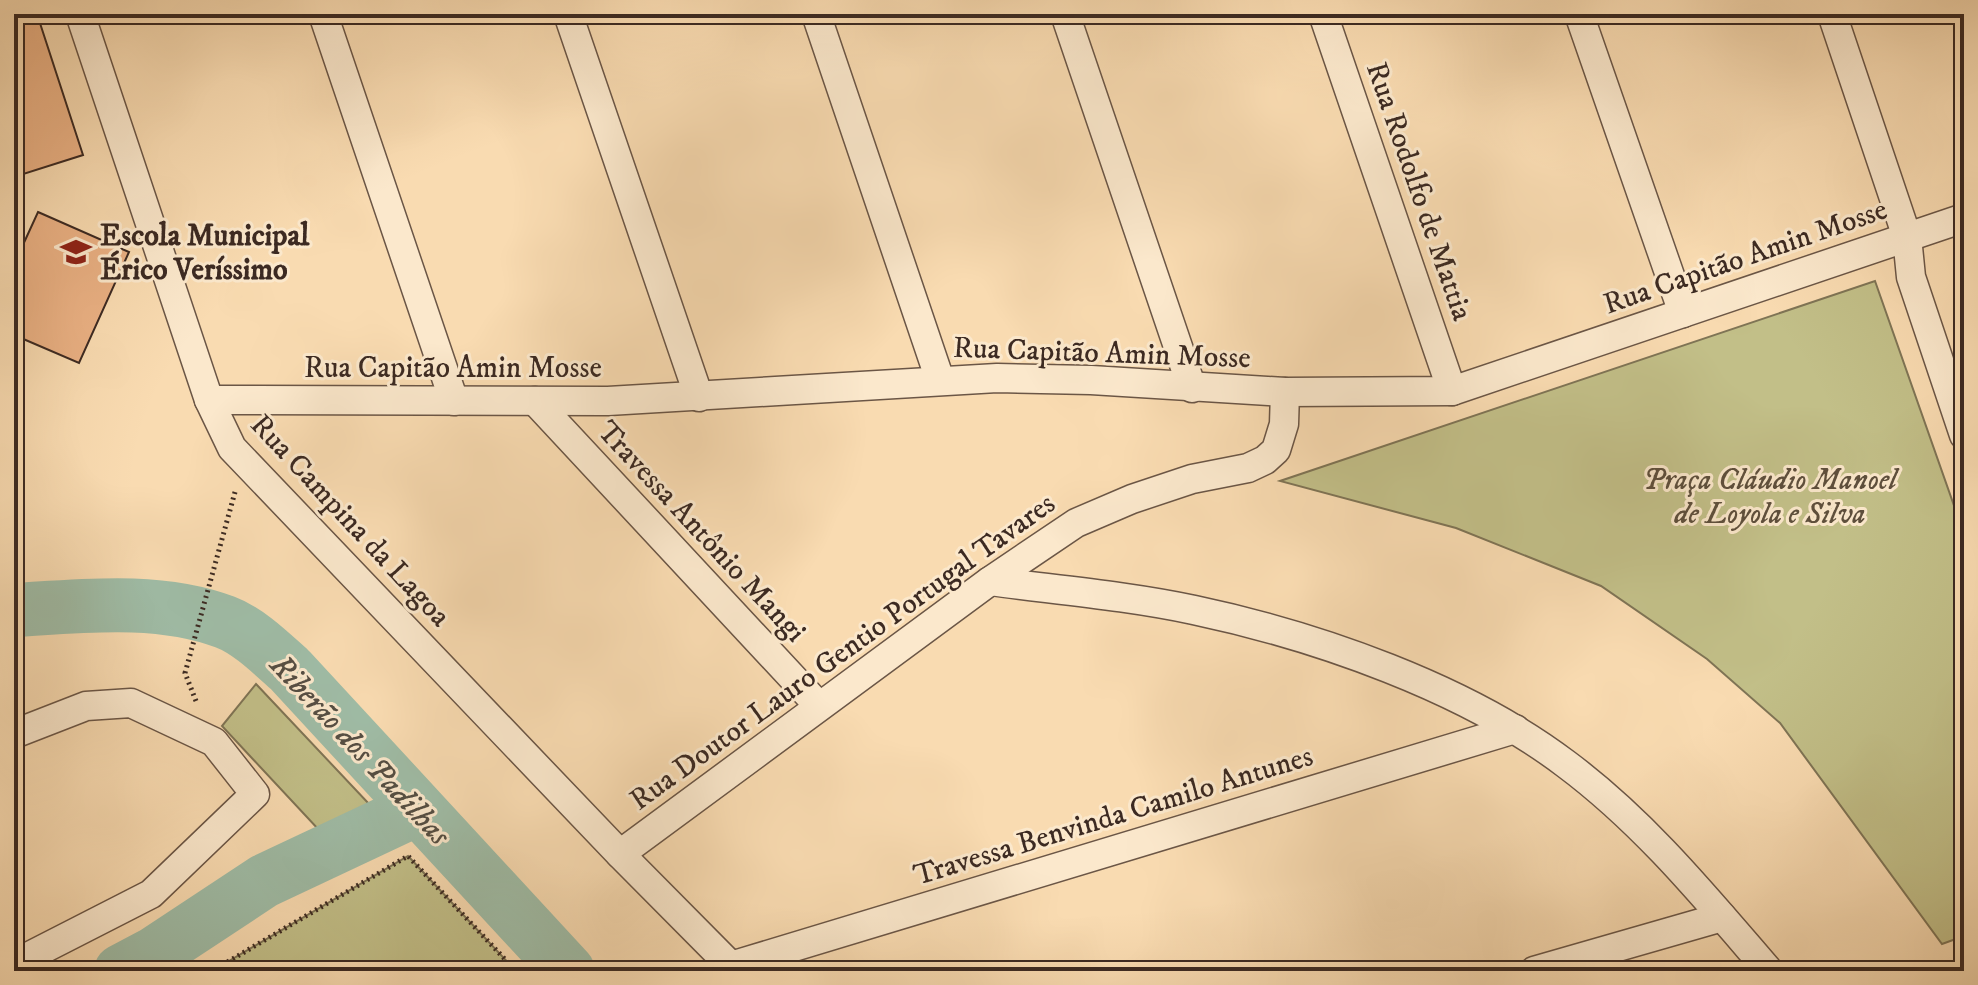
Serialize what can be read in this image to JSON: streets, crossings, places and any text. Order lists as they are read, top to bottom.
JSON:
{
  "streets": {
    "street": [
      "Rua Rodolfo de Mattia",
      "Rua Capitão Amin Mosse",
      "Rua Campina da Lagoa",
      "Travessa Antônio Mangi",
      "Rua Doutor Lauro Gentio Portugal Tavares",
      "Travessa Benvinda Camilo Antunes"
    ]
  },
  "crossings": [
    ["Rua Rodolfo de Mattia", "Rua Capitão Amin Mosse"],
    ["Rua Capitão Amin Mosse", "Rua Campina da Lagoa"],
    ["Rua Capitão Amin Mosse", "Travessa Antônio Mangi"],
    ["Rua Capitão Amin Mosse", "Rua Doutor Lauro Gentio Portugal Tavares"],
    ["Rua Campina da Lagoa", "Rua Doutor Lauro Gentio Portugal Tavares"],
    ["Rua Campina da Lagoa", "Travessa Benvinda Camilo Antunes"],
    ["Travessa Antônio Mangi", "Rua Doutor Lauro Gentio Portugal Tavares"]
  ],
  "water": ["Riberão dos Padilhas"],
  "parks": ["Praça Cláudio Manoel de Loyola e Silva"],
  "places": {
    "school or university": ["Escola Municipal Érico Veríssimo"]
  }
}
